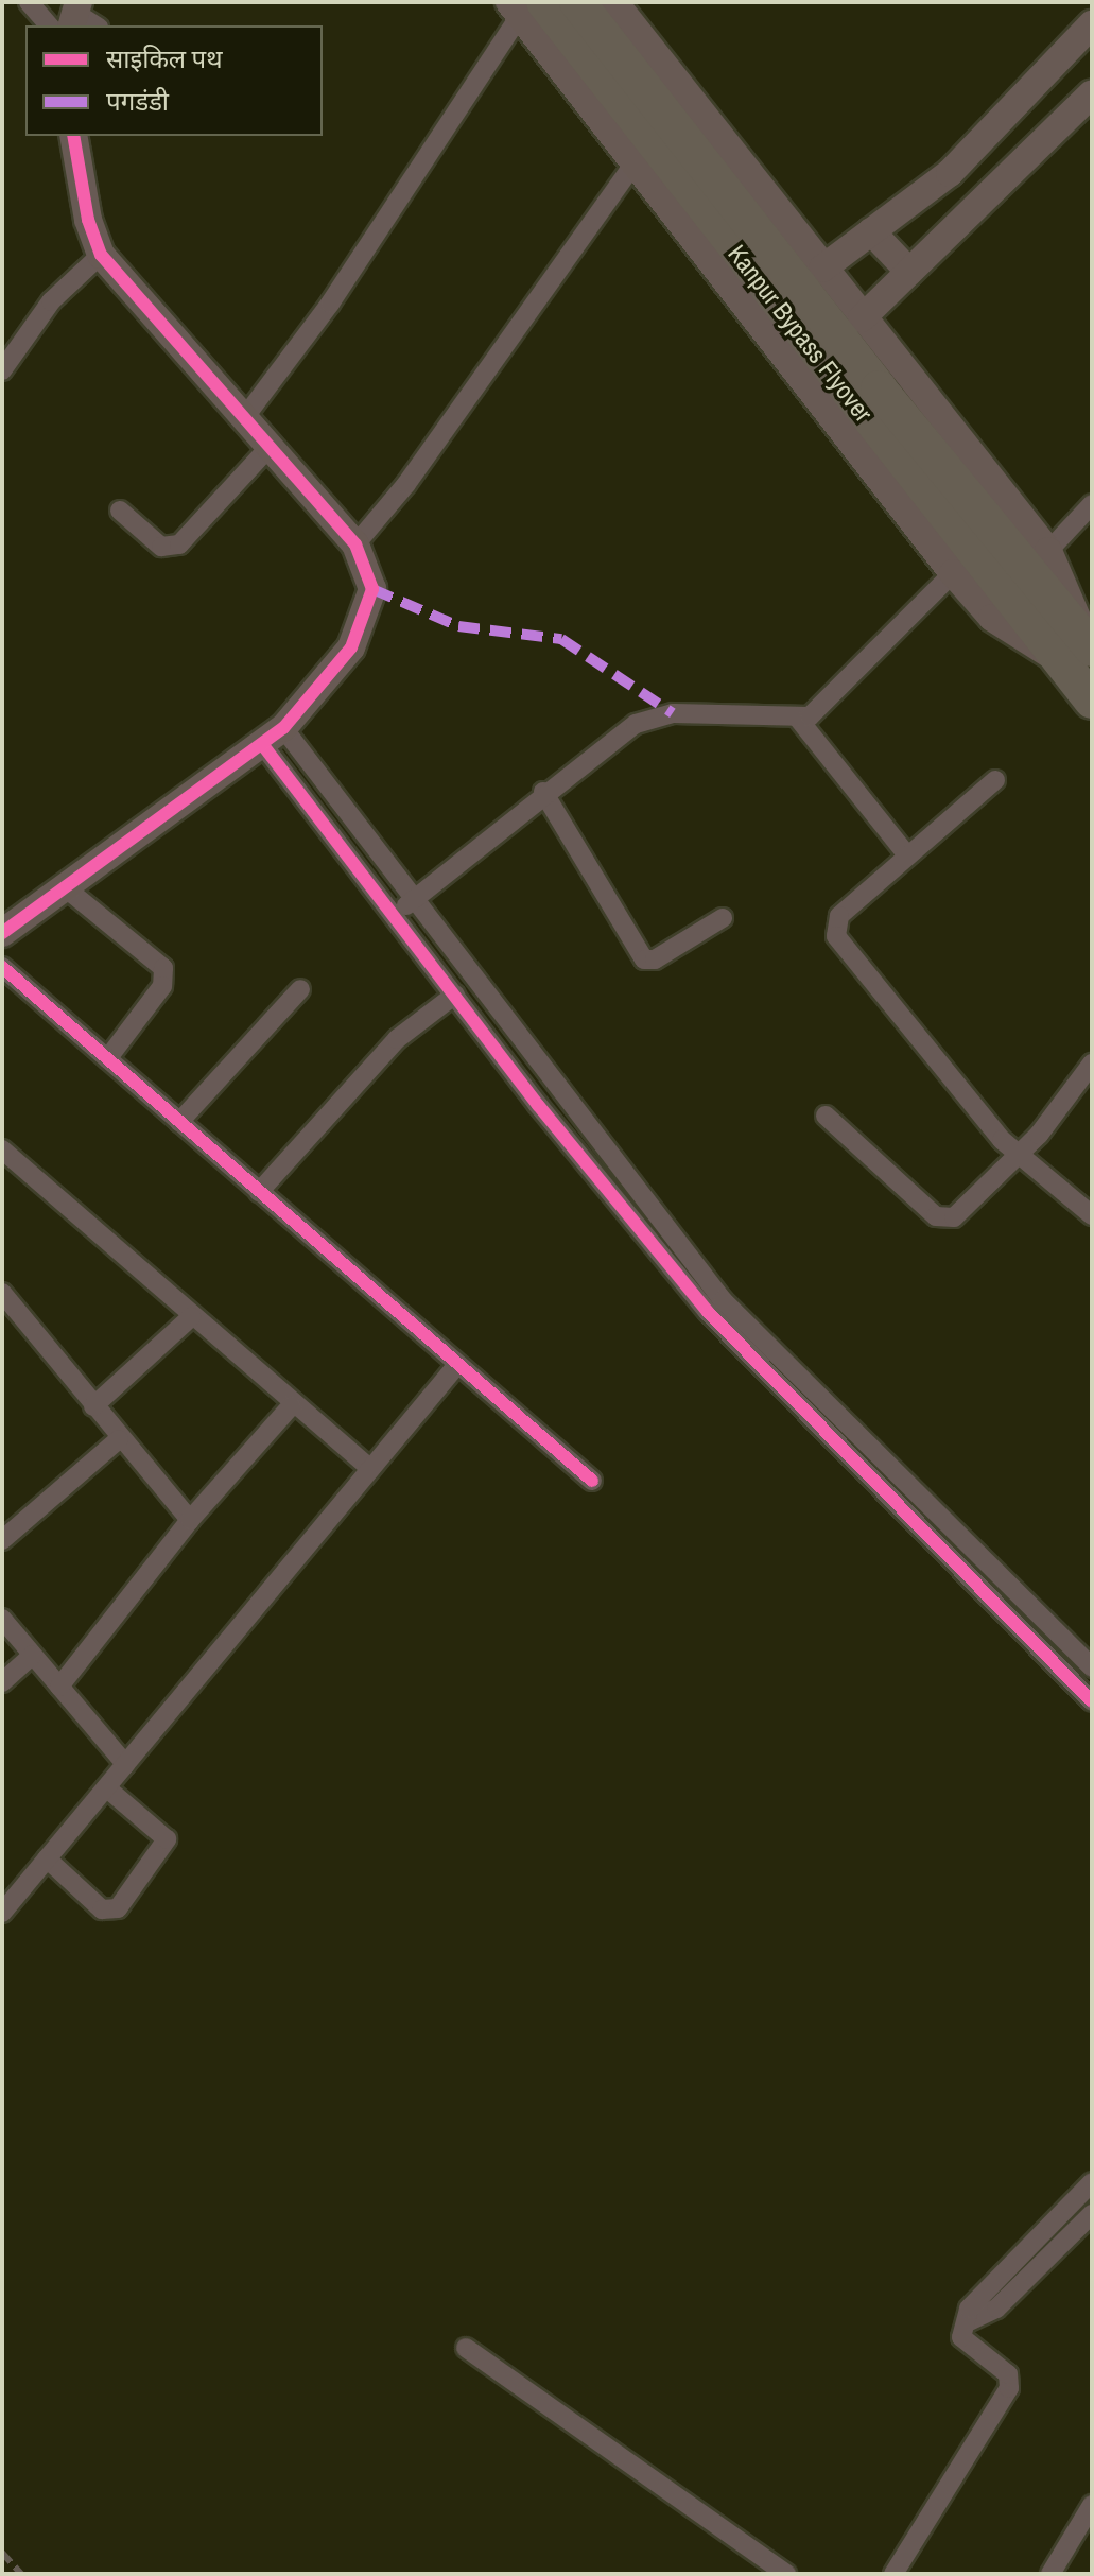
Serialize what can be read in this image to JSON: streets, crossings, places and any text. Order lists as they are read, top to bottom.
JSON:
{
  "streets": {
    "highway": ["Kanpur Bypass Flyover"]
  },
  "legend": ["साइकिल पथ", "पगडंडी"]
}
